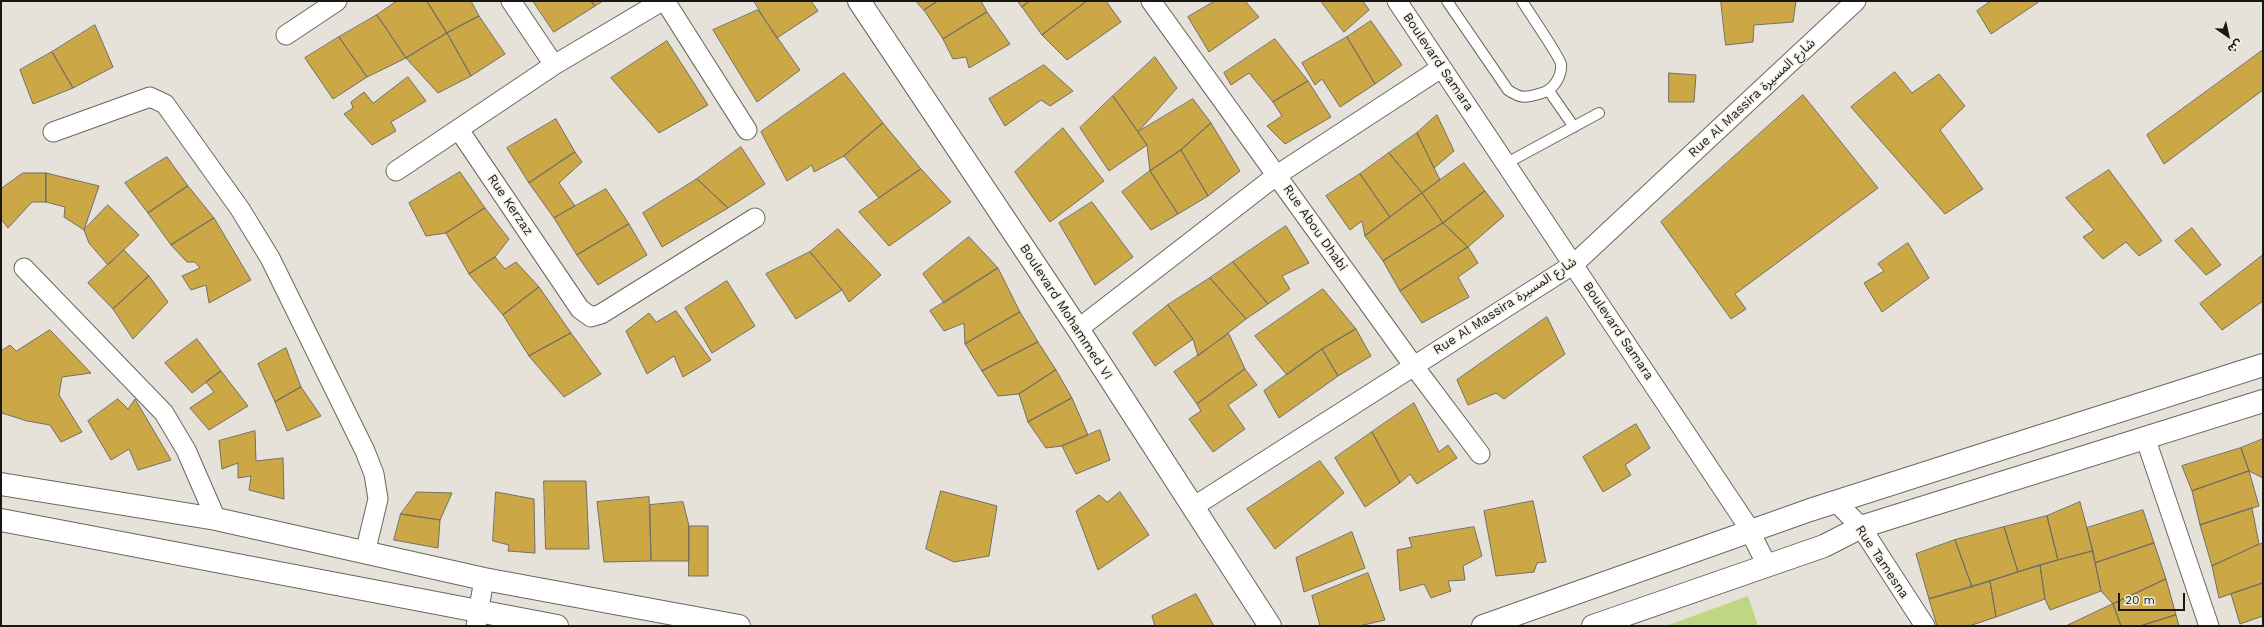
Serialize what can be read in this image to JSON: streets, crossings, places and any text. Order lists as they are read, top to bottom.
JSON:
{
  "streets": {
    "main road": ["Boulevard Mohammed VI"],
    "street": [
      "Boulevard Samara",
      "Rue Al Massira شارع المسيرة",
      "Rue Kerzaz",
      "Rue Abou Dhabi",
      "Rue Tamesna"
    ]
  },
  "crossings": [
    ["Boulevard Samara", "Rue Al Massira شارع المسيرة"],
    ["Rue Al Massira شارع المسيرة", "Rue Abou Dhabi"],
    ["Rue Al Massira شارع المسيرة", "Boulevard Mohammed VI"]
  ],
  "scale_bar": "20 m",
  "north": "bottom right"
}
